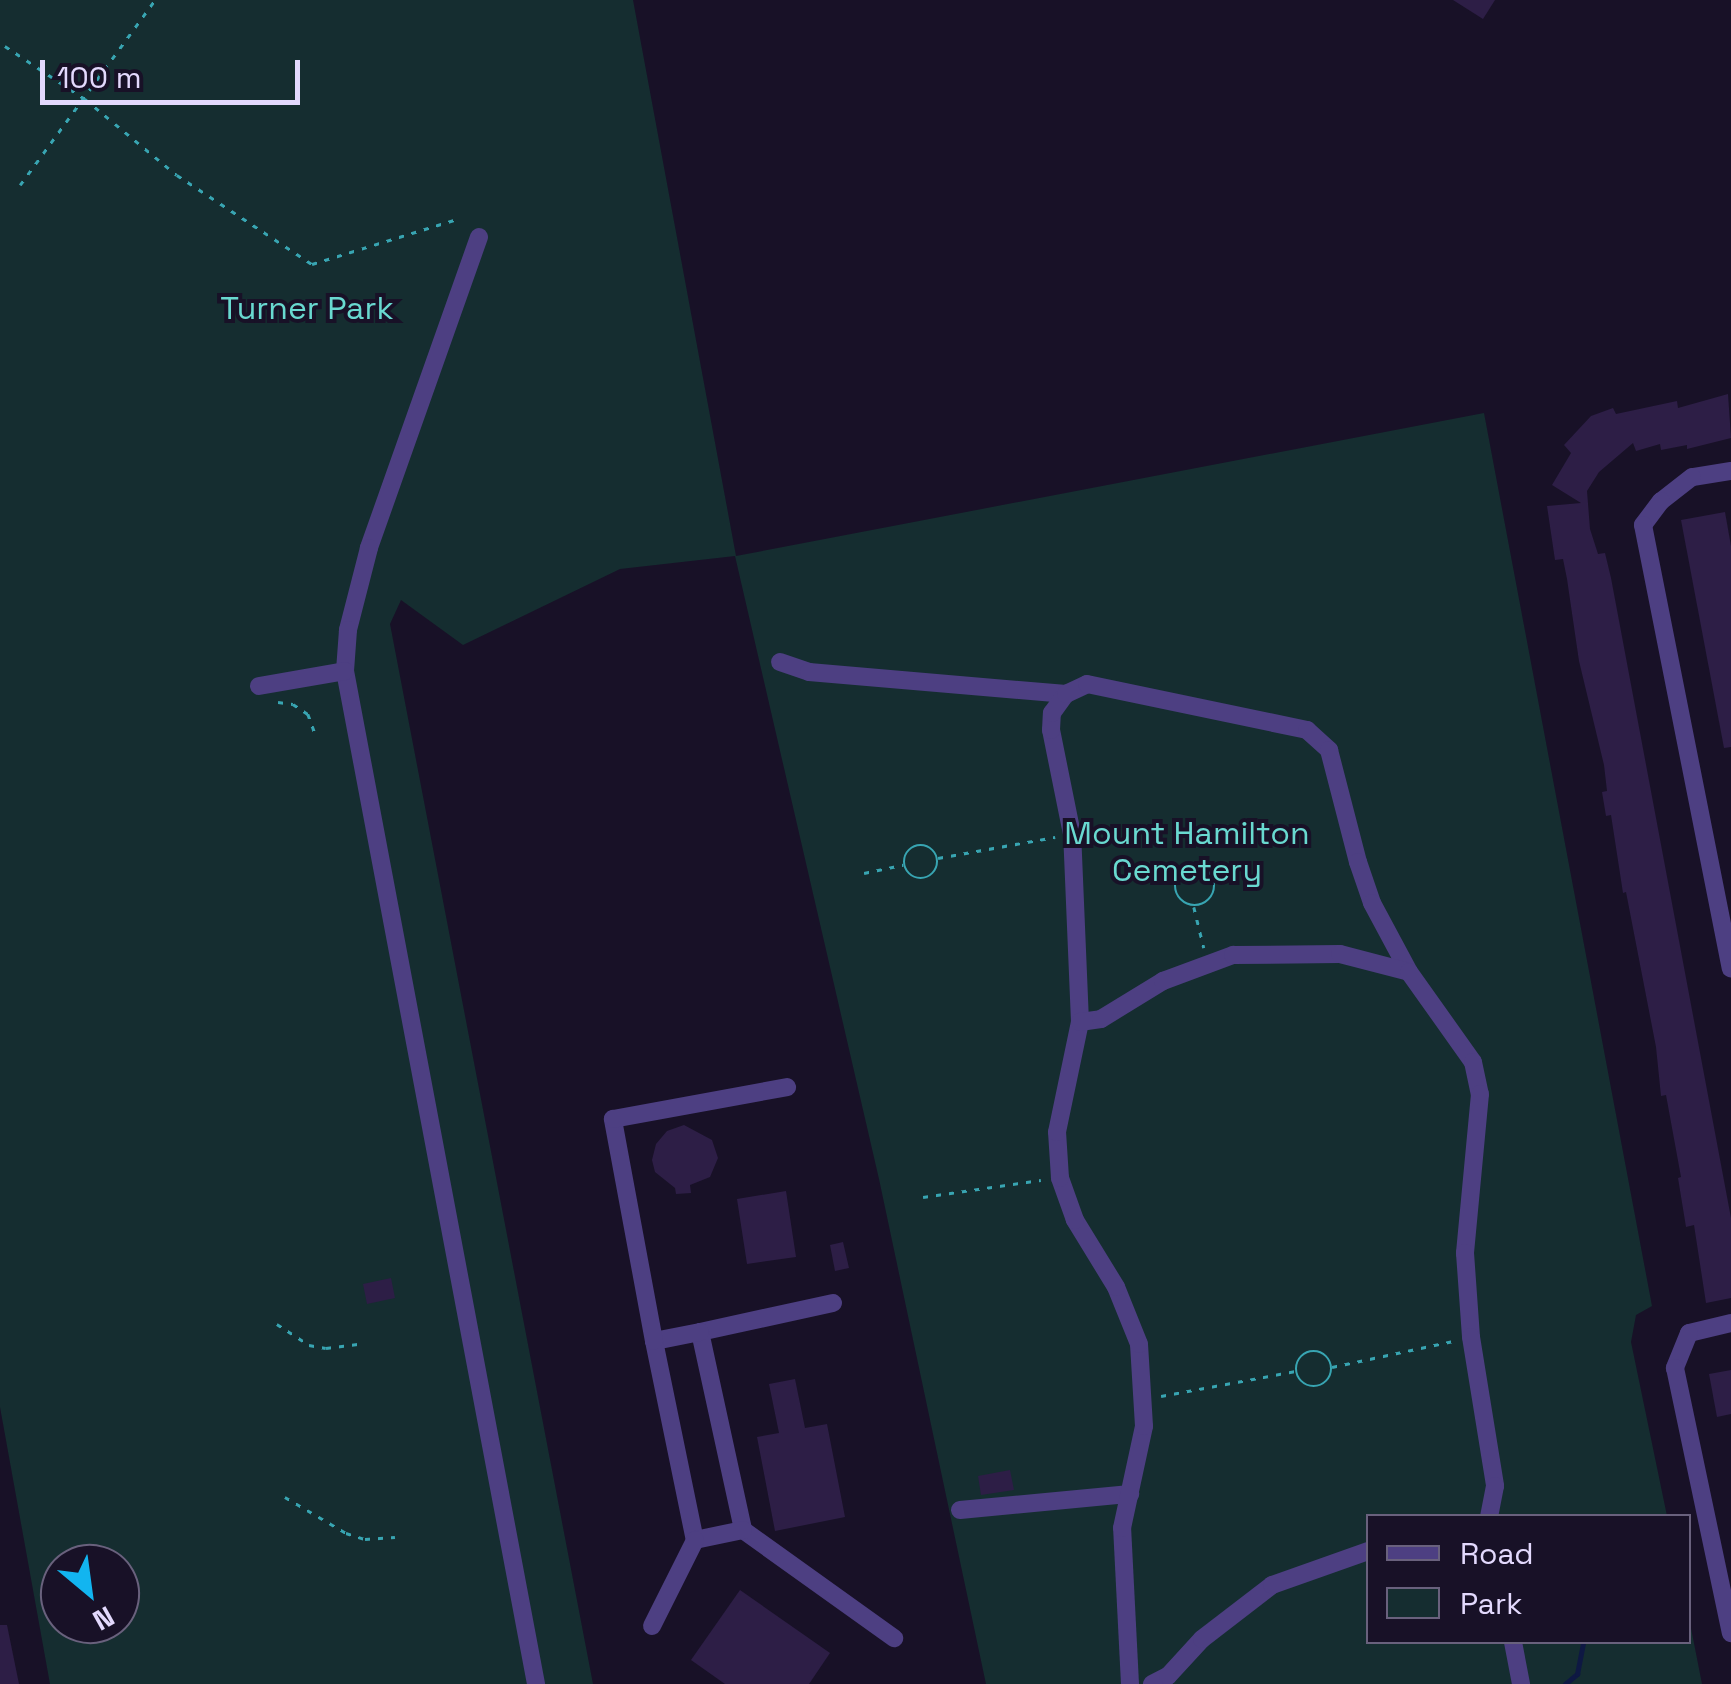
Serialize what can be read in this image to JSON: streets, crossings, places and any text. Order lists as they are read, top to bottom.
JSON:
{
  "parks": ["Turner Park", "Mount Hamilton Cemetery"],
  "legend": ["Road", "Park"],
  "scale_bar": "100 m",
  "north": "bottom right"
}
